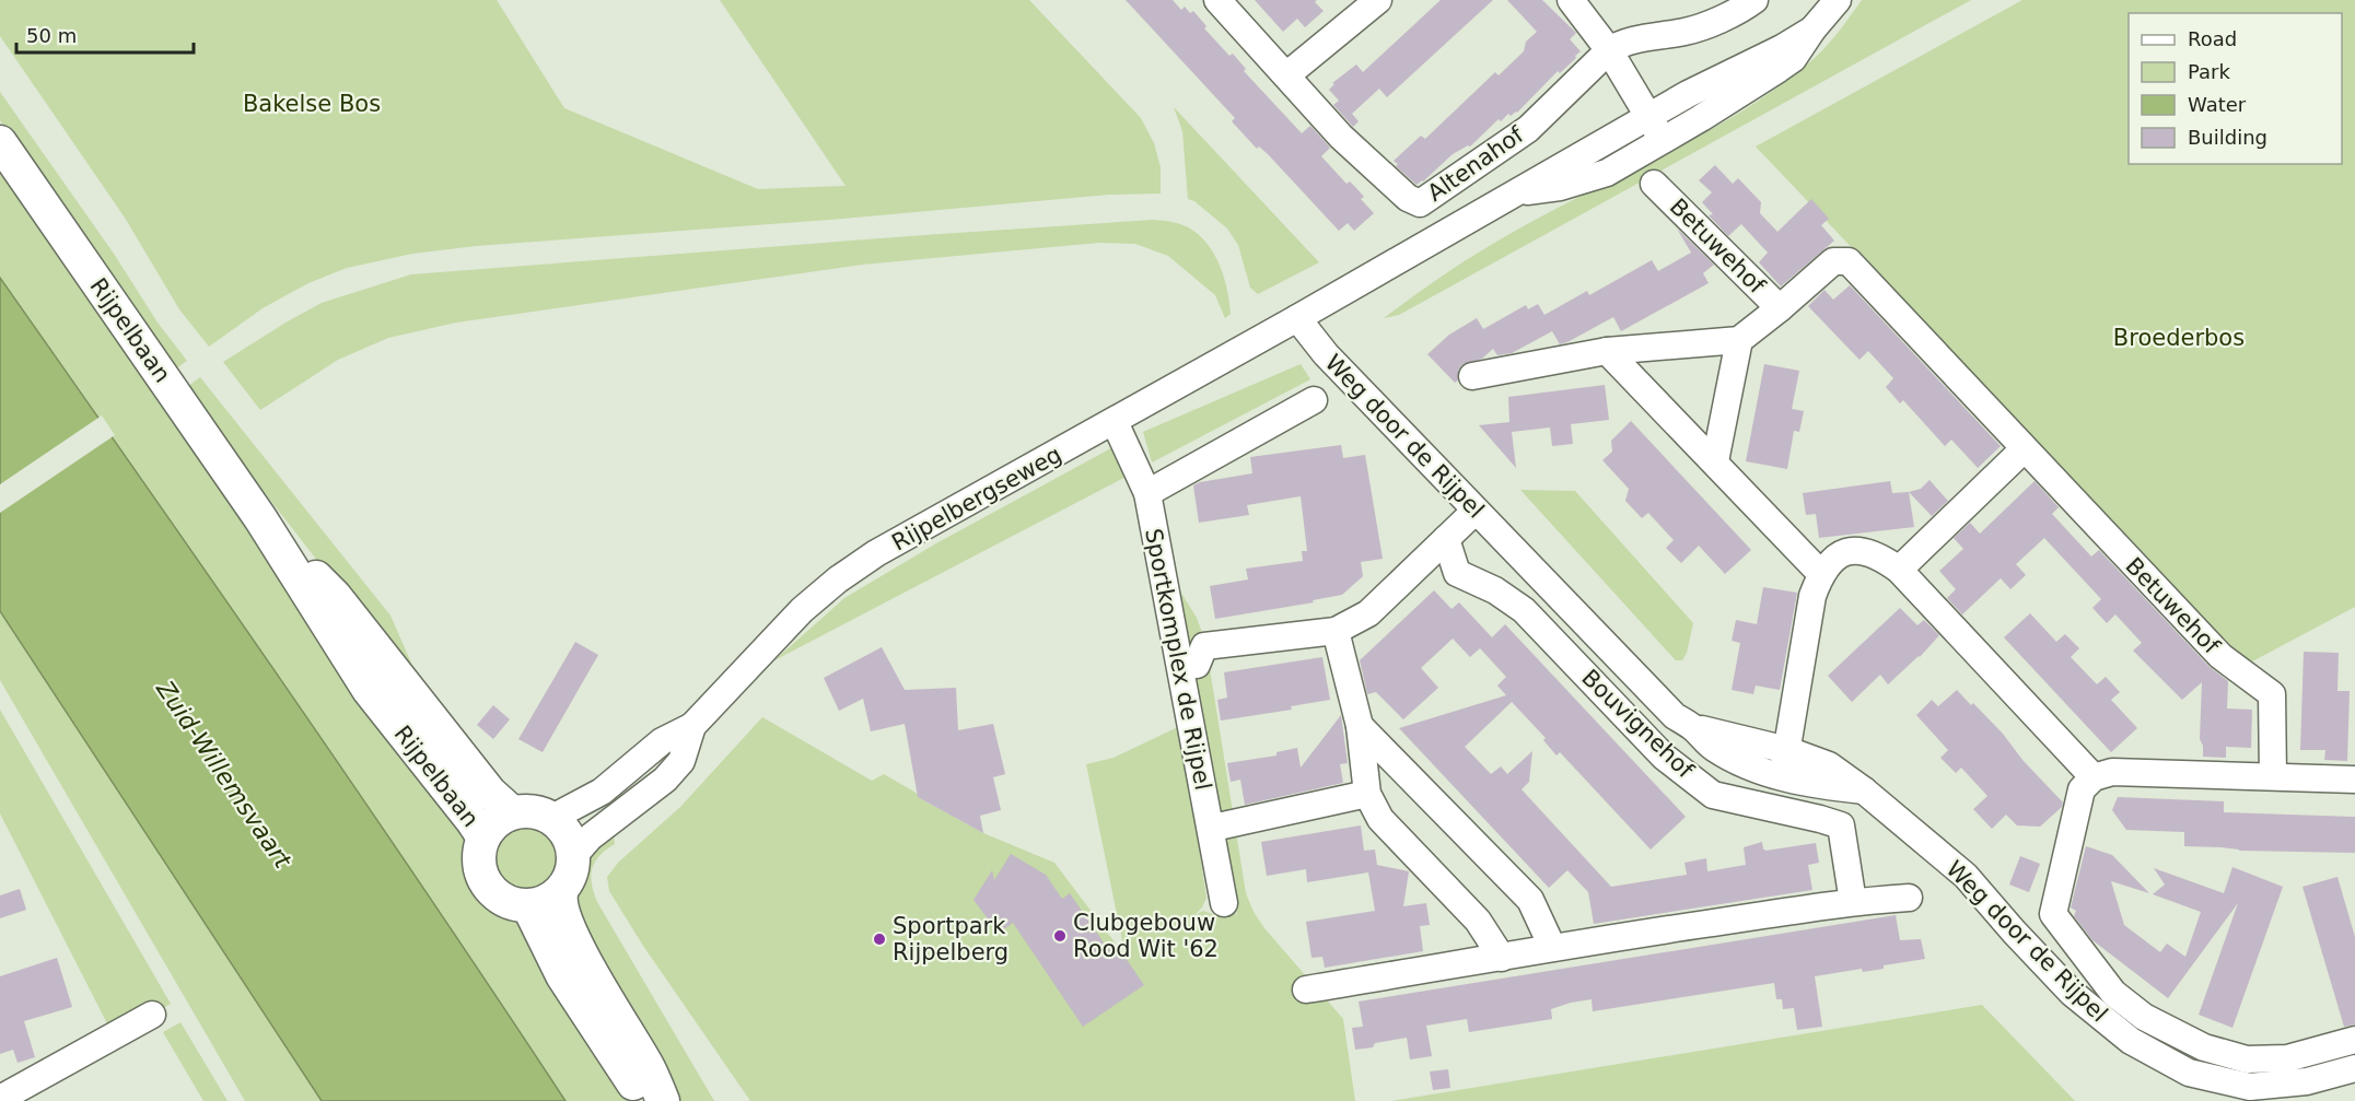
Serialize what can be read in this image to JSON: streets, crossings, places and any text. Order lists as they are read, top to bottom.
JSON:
{
  "streets": {
    "main road": ["Rijpelbaan"],
    "street": [
      "Altenahof",
      "Betuwehof",
      "Weg door de Rijpel",
      "Rijpelbergseweg",
      "Sportkomplex de Rijpel",
      "Bouvignehof"
    ]
  },
  "crossings": [
    ["Rijpelbaan", "Rijpelbergseweg"],
    ["Weg door de Rijpel", "Rijpelbergseweg"],
    ["Rijpelbergseweg", "Sportkomplex de Rijpel"]
  ],
  "water": ["Zuid-Willemsvaart"],
  "parks": ["Bakelse Bos", "Broederbos"],
  "places": ["Clubgebouw Rood Wit '62", "Sportpark Rijpelberg"],
  "legend": [
    "Road",
    "Park",
    "Water",
    "Building"
  ],
  "scale_bar": "50 m"
}
